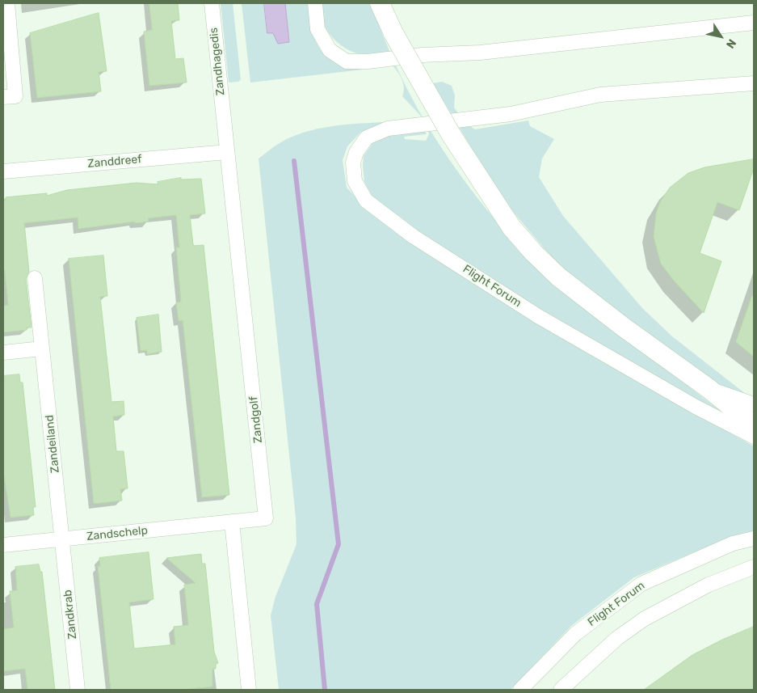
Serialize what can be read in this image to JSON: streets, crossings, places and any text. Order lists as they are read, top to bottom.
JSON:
{
  "streets": {
    "street": [
      "Zandhagedis",
      "Zanddreef",
      "Flight Forum",
      "Zandgolf",
      "Zandeiland",
      "Zandschelp",
      "Zandkrab"
    ]
  },
  "crossings": [
    ["Zandhagedis", "Zandgolf"],
    ["Zanddreef", "Zandgolf"],
    ["Zandgolf", "Zandschelp"],
    ["Zandeiland", "Zandschelp"],
    ["Zandeiland", "Zandkrab"],
    ["Zandschelp", "Zandkrab"]
  ],
  "north": "bottom right"
}
